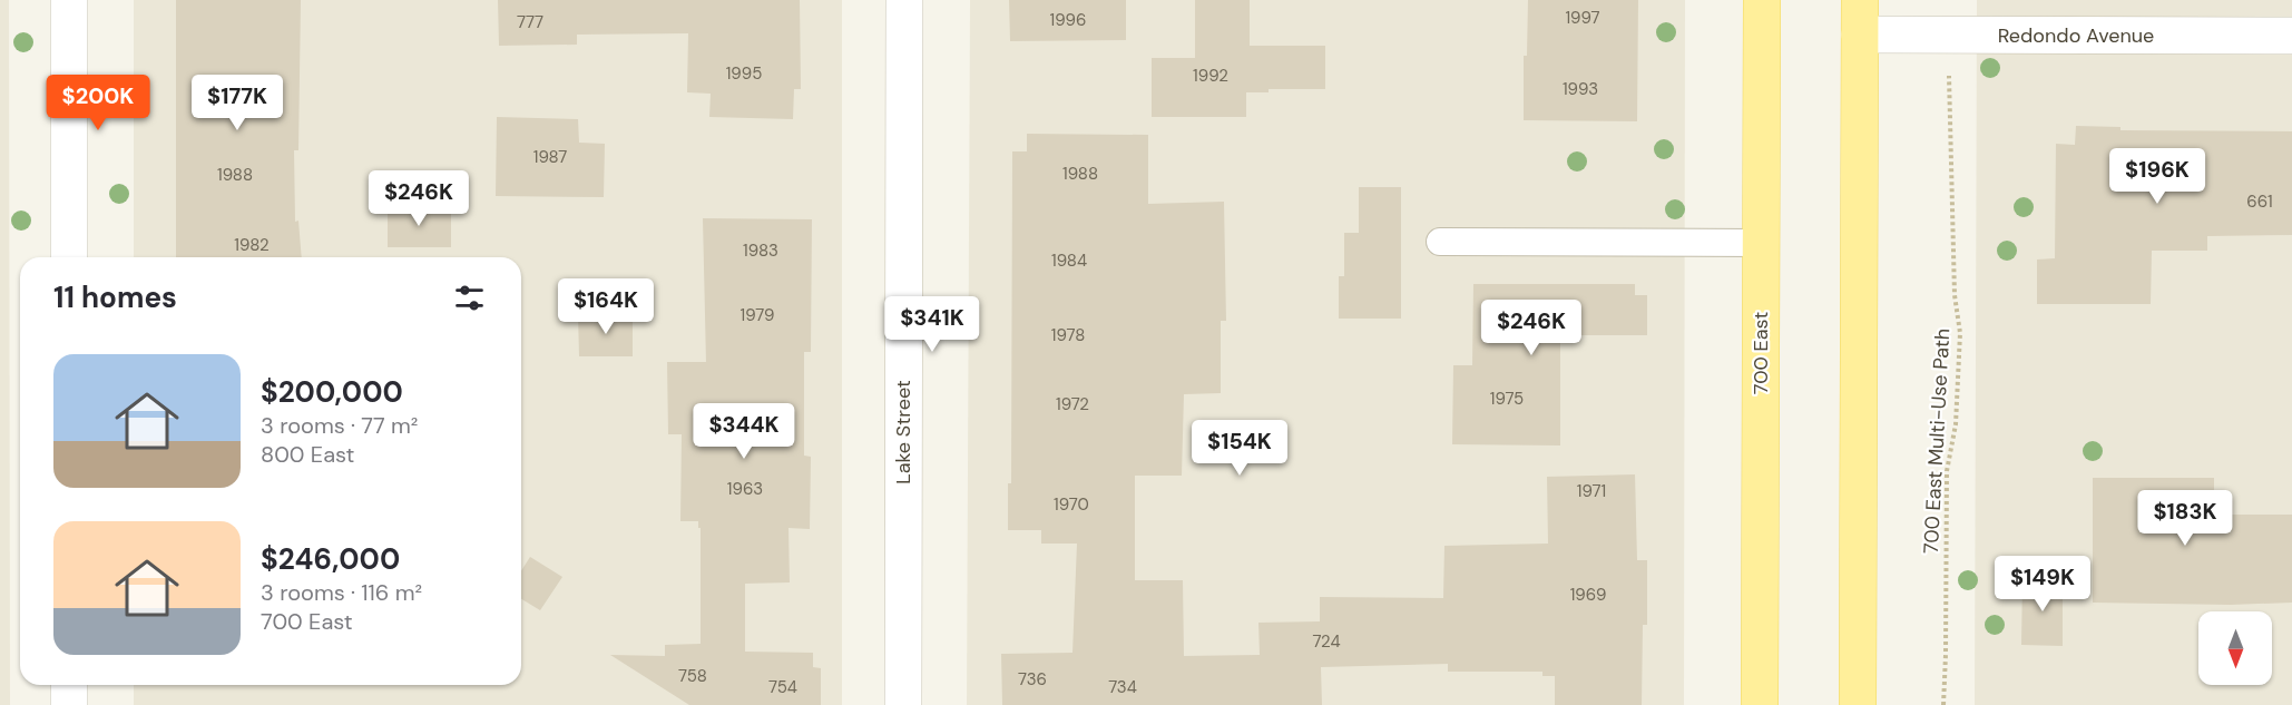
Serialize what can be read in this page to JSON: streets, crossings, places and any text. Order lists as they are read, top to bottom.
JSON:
{
  "streets": {
    "main road": ["700 East"],
    "street": ["Redondo Avenue", "Lake Street"],
    "path": ["700 East Multi-Use Path"]
  },
  "house_numbers": [
    "1997",
    "1996",
    "777",
    "1995",
    "1992",
    "1993",
    "1987",
    "1988",
    "1988",
    "661",
    "1982",
    "1983",
    "1984",
    "1979",
    "1978",
    "1975",
    "1972",
    "1963",
    "1971",
    "1970",
    "1969",
    "724",
    "758",
    "736",
    "754",
    "734"
  ],
  "north": "bottom",
  "page": {
    "price": [
      "$200K",
      "$177K",
      "$196K",
      "$246K",
      "$164K",
      "$341K",
      "$246K",
      "$344K",
      "$154K",
      "$183K",
      "$149K"
    ],
    "heading": "11 homes",
    "list": [
      {
        "name": "$200,000",
        "note": "3 rooms · 77 m² · 800 East"
      },
      {
        "name": "$246,000",
        "note": "3 rooms · 116 m² · 700 East"
      }
    ]
  }
}
